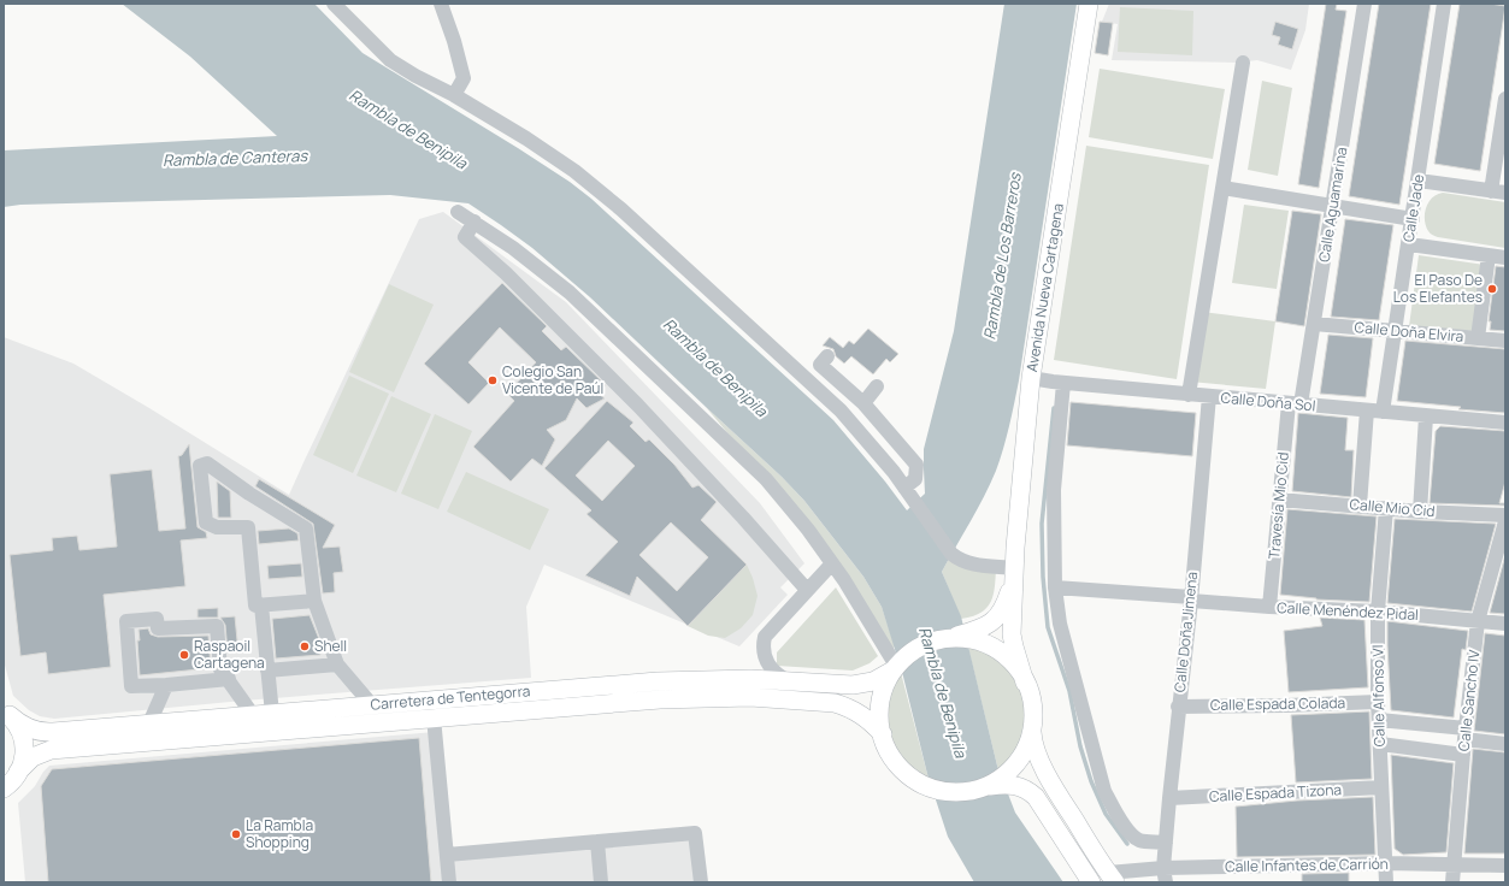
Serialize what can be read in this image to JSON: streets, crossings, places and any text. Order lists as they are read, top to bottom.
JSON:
{
  "streets": {
    "main road": ["Avenida Nueva Cartagena", "Carretera de Tentegorra"],
    "street": [
      "Calle Aguamarina",
      "Calle Jade",
      "Calle Doña Elvira",
      "Calle Doña Sol",
      "Travesía Mio Cid",
      "Calle Mio Cid",
      "Calle Menéndez Pidal",
      "Calle Doña Jimena",
      "Calle Alfonso VI",
      "Calle Sancho IV",
      "Calle Espada Colada",
      "Calle Espada Tizona",
      "Calle Infantes de Carrión"
    ]
  },
  "crossings": [
    ["Calle Aguamarina", "Calle Doña Elvira"],
    ["Calle Aguamarina", "Calle Doña Sol"],
    ["Calle Aguamarina", "Travesía Mio Cid"],
    ["Calle Jade", "Calle Doña Elvira"],
    ["Calle Jade", "Calle Doña Sol"],
    ["Avenida Nueva Cartagena", "Calle Doña Sol"],
    ["Avenida Nueva Cartagena", "Carretera de Tentegorra"],
    ["Calle Doña Sol", "Travesía Mio Cid"],
    ["Calle Doña Sol", "Calle Doña Jimena"],
    ["Travesía Mio Cid", "Calle Mio Cid"],
    ["Travesía Mio Cid", "Calle Menéndez Pidal"],
    ["Calle Mio Cid", "Calle Alfonso VI"],
    ["Calle Menéndez Pidal", "Calle Doña Jimena"],
    ["Calle Menéndez Pidal", "Calle Alfonso VI"],
    ["Calle Menéndez Pidal", "Calle Sancho IV"],
    ["Calle Doña Jimena", "Calle Espada Colada"],
    ["Calle Doña Jimena", "Calle Espada Tizona"],
    ["Calle Doña Jimena", "Calle Infantes de Carrión"],
    ["Calle Alfonso VI", "Calle Espada Colada"],
    ["Calle Alfonso VI", "Calle Espada Tizona"],
    ["Calle Alfonso VI", "Calle Infantes de Carrión"],
    ["Calle Sancho IV", "Calle Infantes de Carrión"]
  ],
  "water": ["Rambla de Benipila", "Rambla de Canteras", "Rambla de Los Barreros"],
  "places": [
    "El Paso De Los Elefantes",
    "Colegio San Vicente de Paúl",
    "Shell",
    "Raspaoil Cartagena",
    "La Rambla Shopping"
  ]
}
